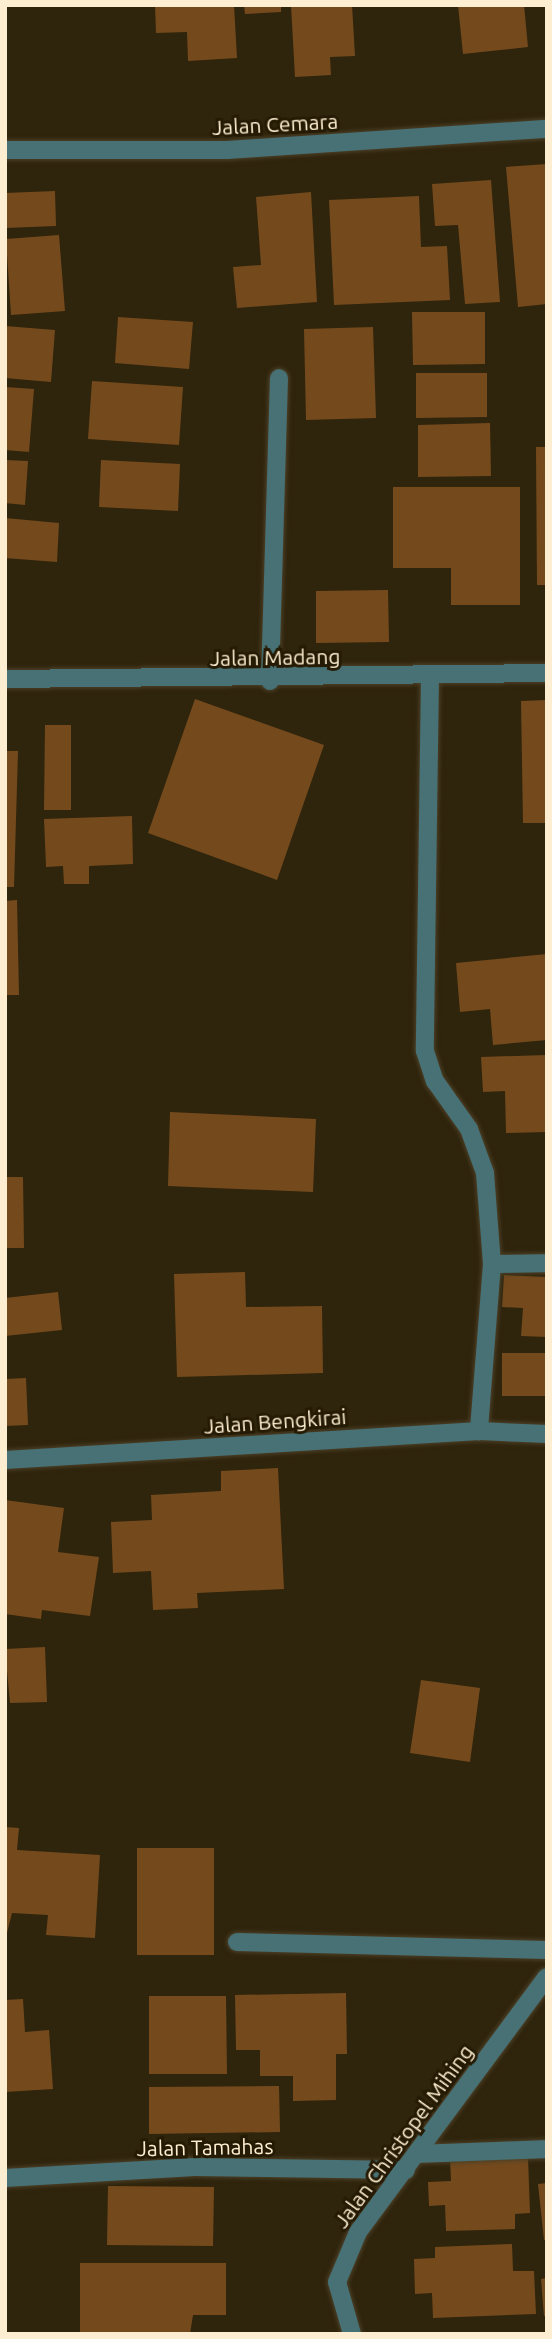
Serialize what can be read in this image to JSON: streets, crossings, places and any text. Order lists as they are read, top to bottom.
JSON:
{
  "streets": {
    "street": [
      "Jalan Cemara",
      "Jalan Madang",
      "Jalan Bengkirai",
      "Jalan Christopel Mihing",
      "Jalan Tamahas"
    ]
  },
  "crossings": [
    ["Jalan Christopel Mihing", "Jalan Tamahas"]
  ]
}
